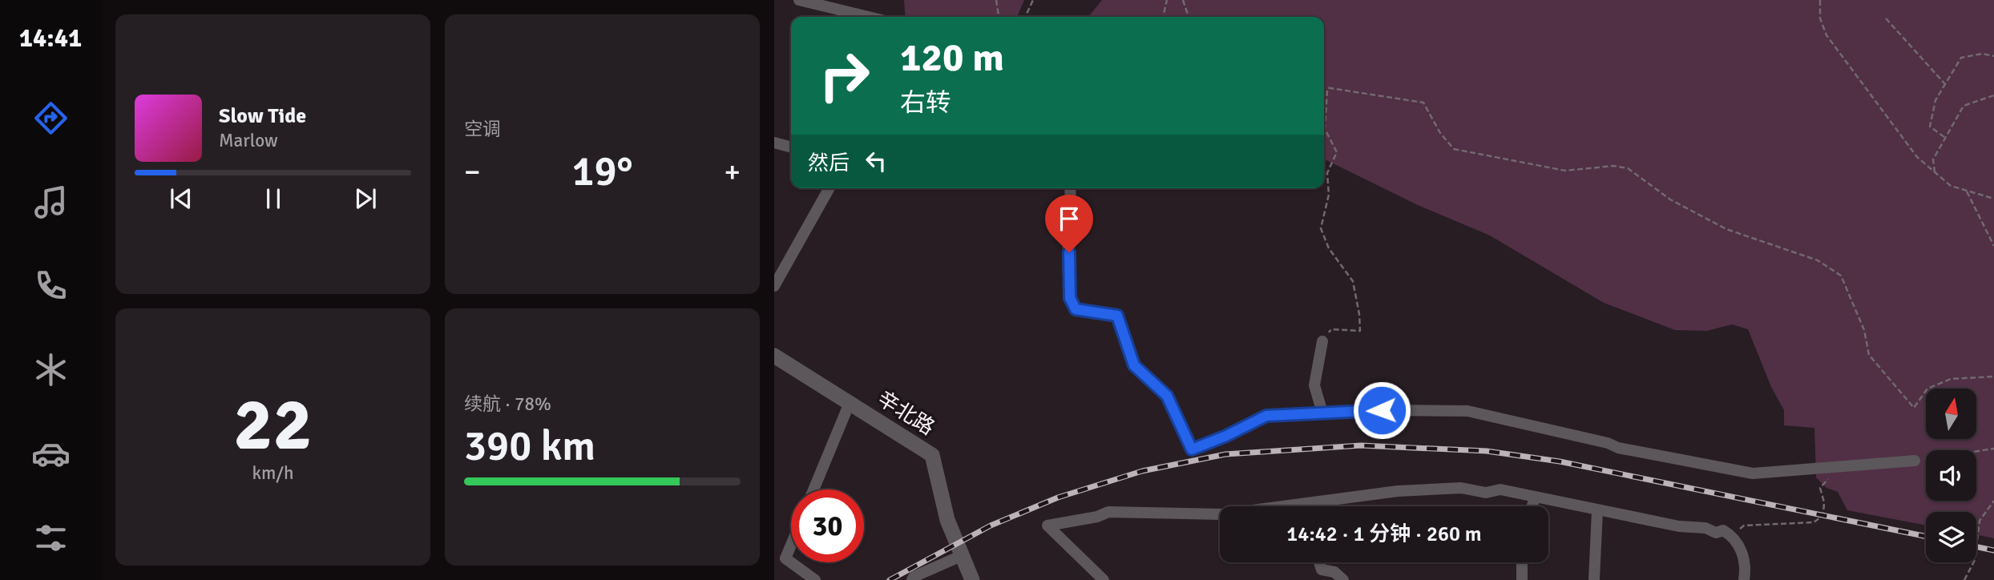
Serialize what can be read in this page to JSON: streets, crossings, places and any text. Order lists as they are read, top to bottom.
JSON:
{
  "streets": {
    "street": ["辛北路"]
  },
  "north": "top",
  "page": {
    "tabs": "14:41",
    "tile": [
      "空调",
      ["22", "km/h"],
      ["续航 · 78%", "390 km"]
    ],
    "turn": ["120 m", "右转"],
    "song": ["Slow Tide", "Marlow"],
    "then": "然后",
    "heat": ["−", "19°", "+"],
    "limit": "30",
    "trip": "14:42 · 1 分钟 · 260 m"
  }
}
